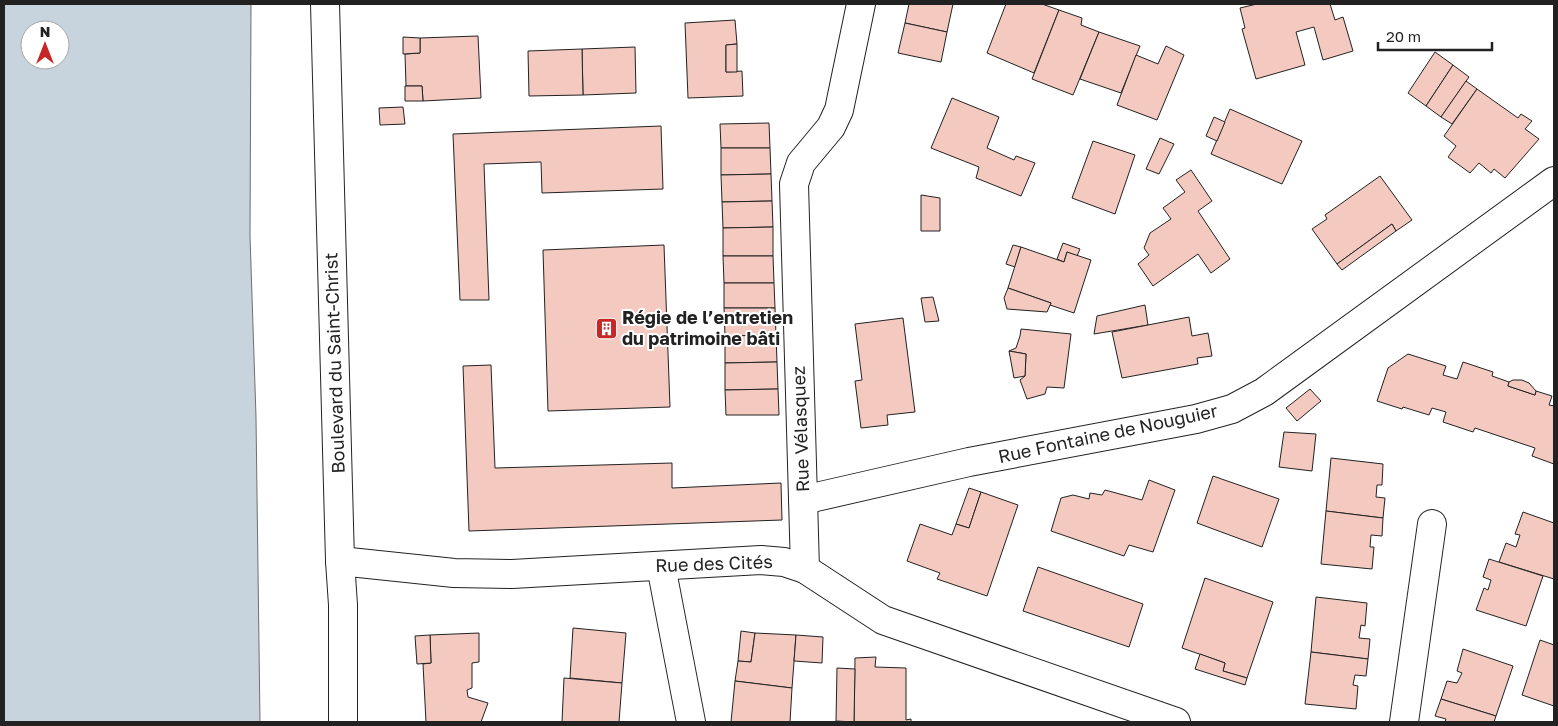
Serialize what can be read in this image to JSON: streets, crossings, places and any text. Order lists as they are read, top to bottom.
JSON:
{
  "streets": {
    "street": [
      "Boulevard du Saint-Christ",
      "Rue Vélasquez",
      "Rue Fontaine de Nouguier",
      "Rue des Cités"
    ]
  },
  "crossings": [
    ["Boulevard du Saint-Christ", "Rue des Cités"],
    ["Rue Vélasquez", "Rue Fontaine de Nouguier"],
    ["Rue Vélasquez", "Rue des Cités"]
  ],
  "places": {
    "building": ["Régie de l’entretien du patrimoine bâti"]
  },
  "scale_bar": "20 m",
  "north": "top"
}
